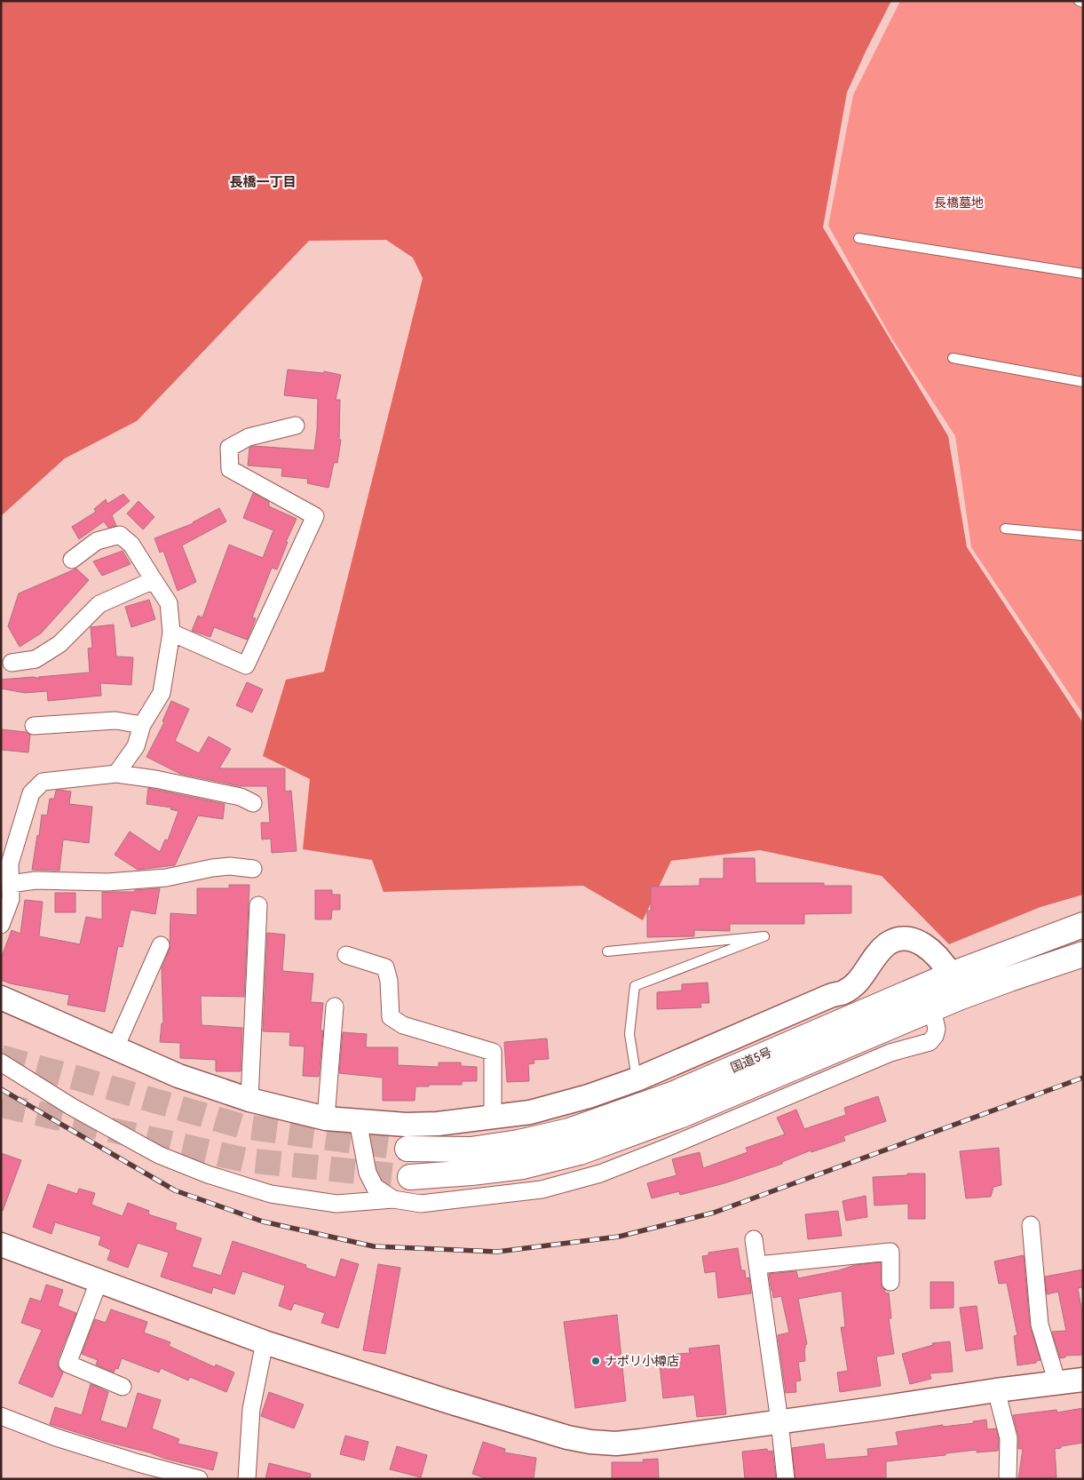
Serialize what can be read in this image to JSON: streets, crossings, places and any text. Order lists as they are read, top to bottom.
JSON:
{
  "streets": {
    "highway": ["国道5号"]
  },
  "districts": ["長橋一丁目"],
  "parks": ["長橋墓地"],
  "places": ["ナポリ小樽店"]
}
